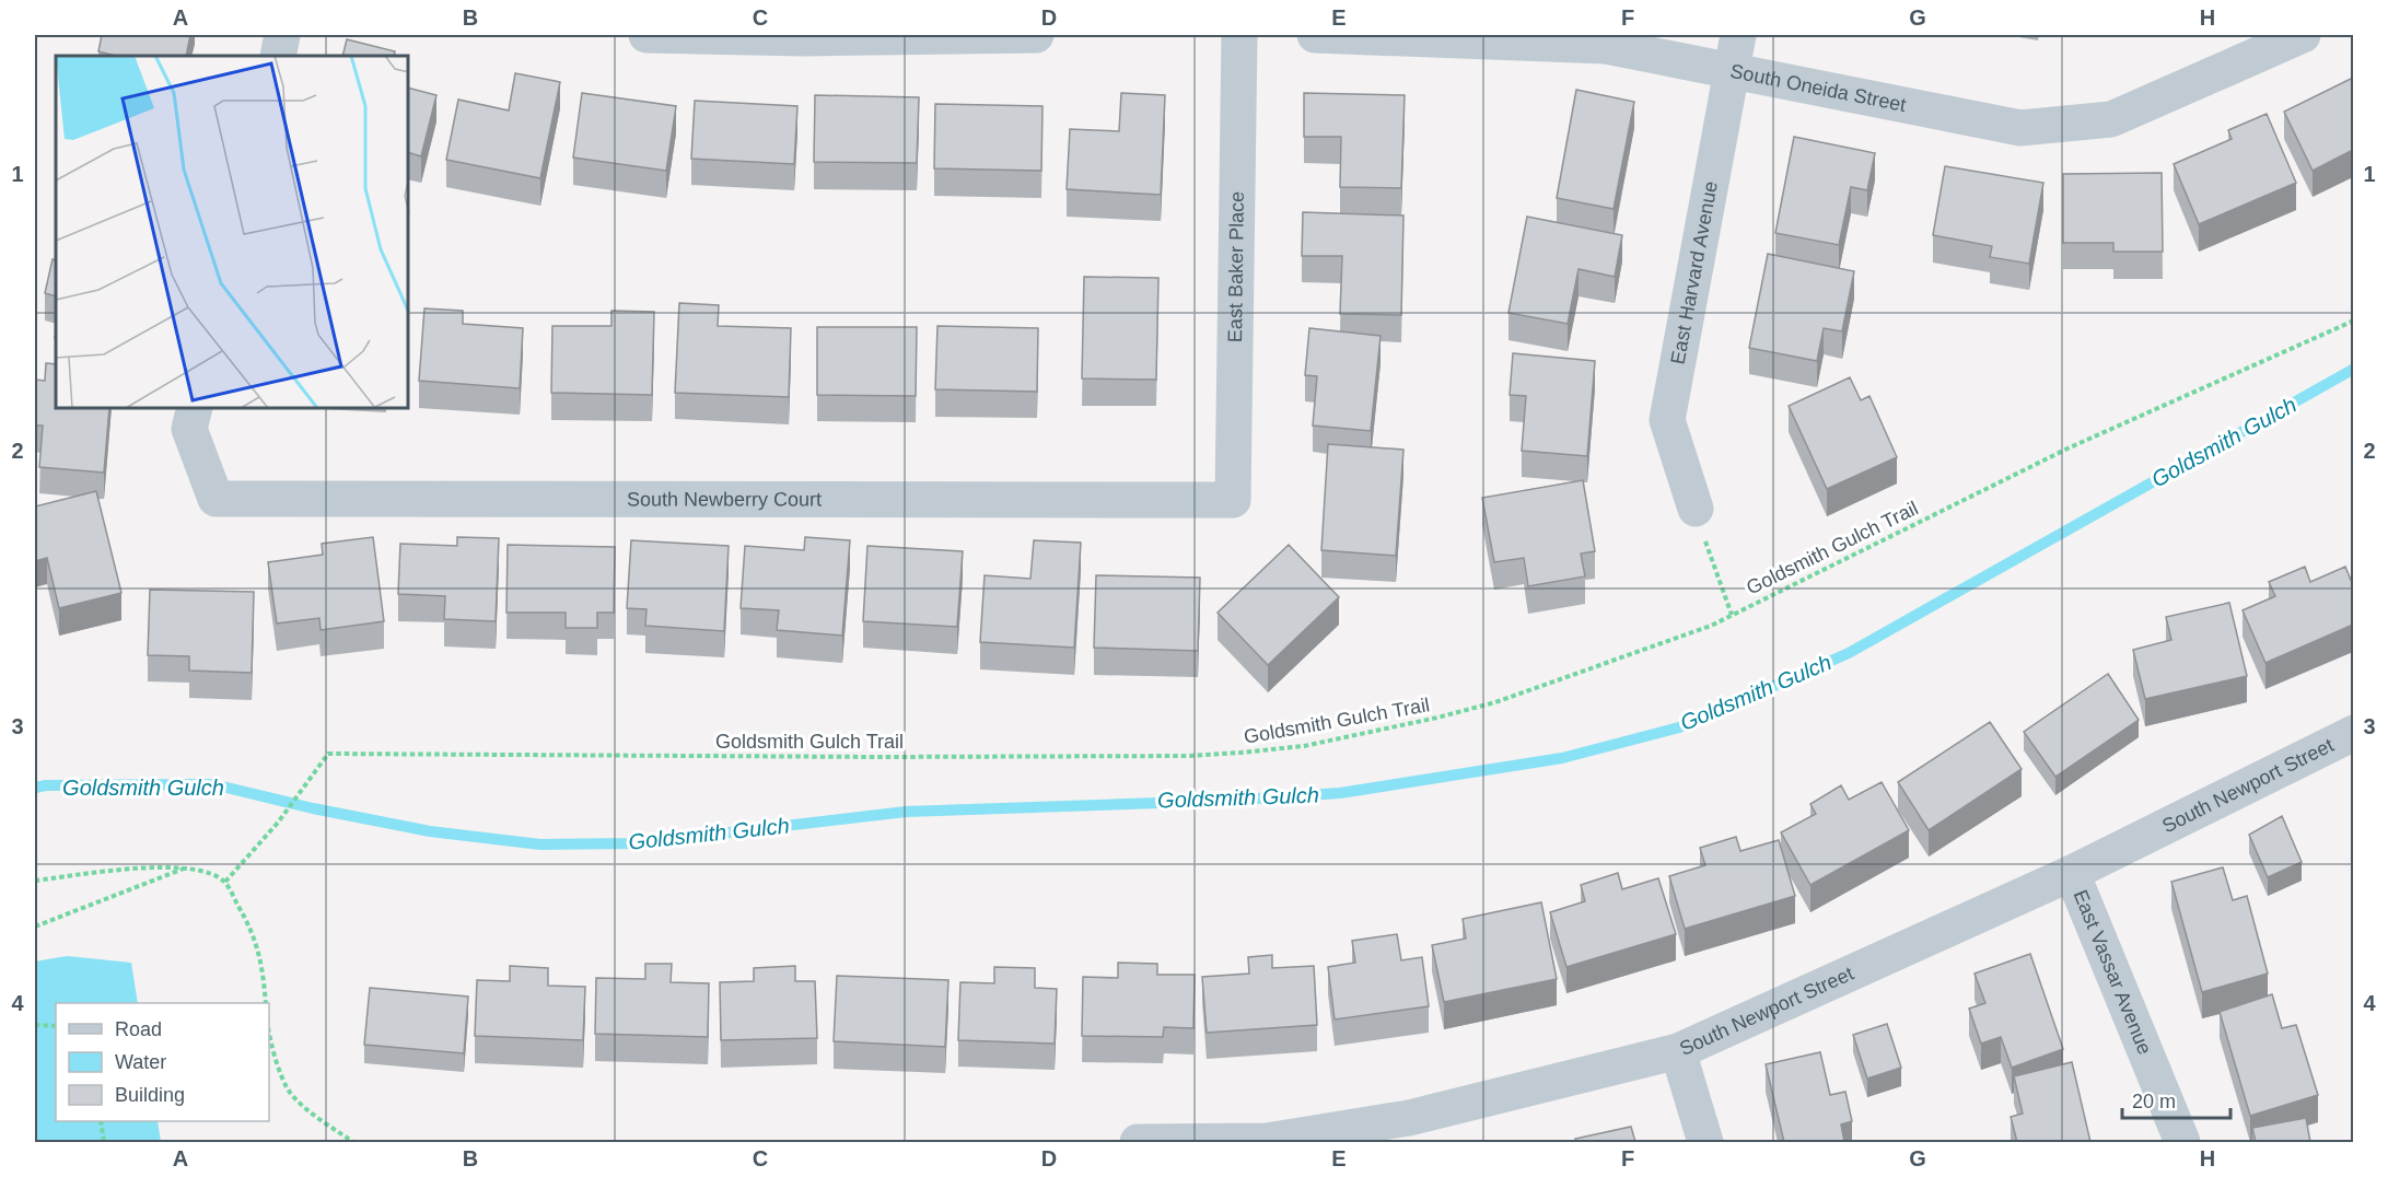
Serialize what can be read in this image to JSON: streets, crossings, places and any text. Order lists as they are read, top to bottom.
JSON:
{
  "streets": {
    "street": [
      "South Oneida Street",
      "East Baker Place",
      "East Harvard Avenue",
      "South Newberry Court",
      "South Newport Street",
      "East Vassar Avenue"
    ],
    "path": ["Goldsmith Gulch Trail"]
  },
  "crossings": [
    ["South Oneida Street", "East Harvard Avenue"],
    ["East Baker Place", "South Newberry Court"],
    ["South Newport Street", "East Vassar Avenue"]
  ],
  "water": ["Goldsmith Gulch"],
  "legend": ["Road", "Water", "Building"],
  "scale_bar": "20 m",
  "grid": {
    "columns": [
      "A",
      "B",
      "C",
      "D",
      "E",
      "F",
      "G",
      "H"
    ],
    "rows": [
      "1",
      "2",
      "3",
      "4"
    ]
  }
}
